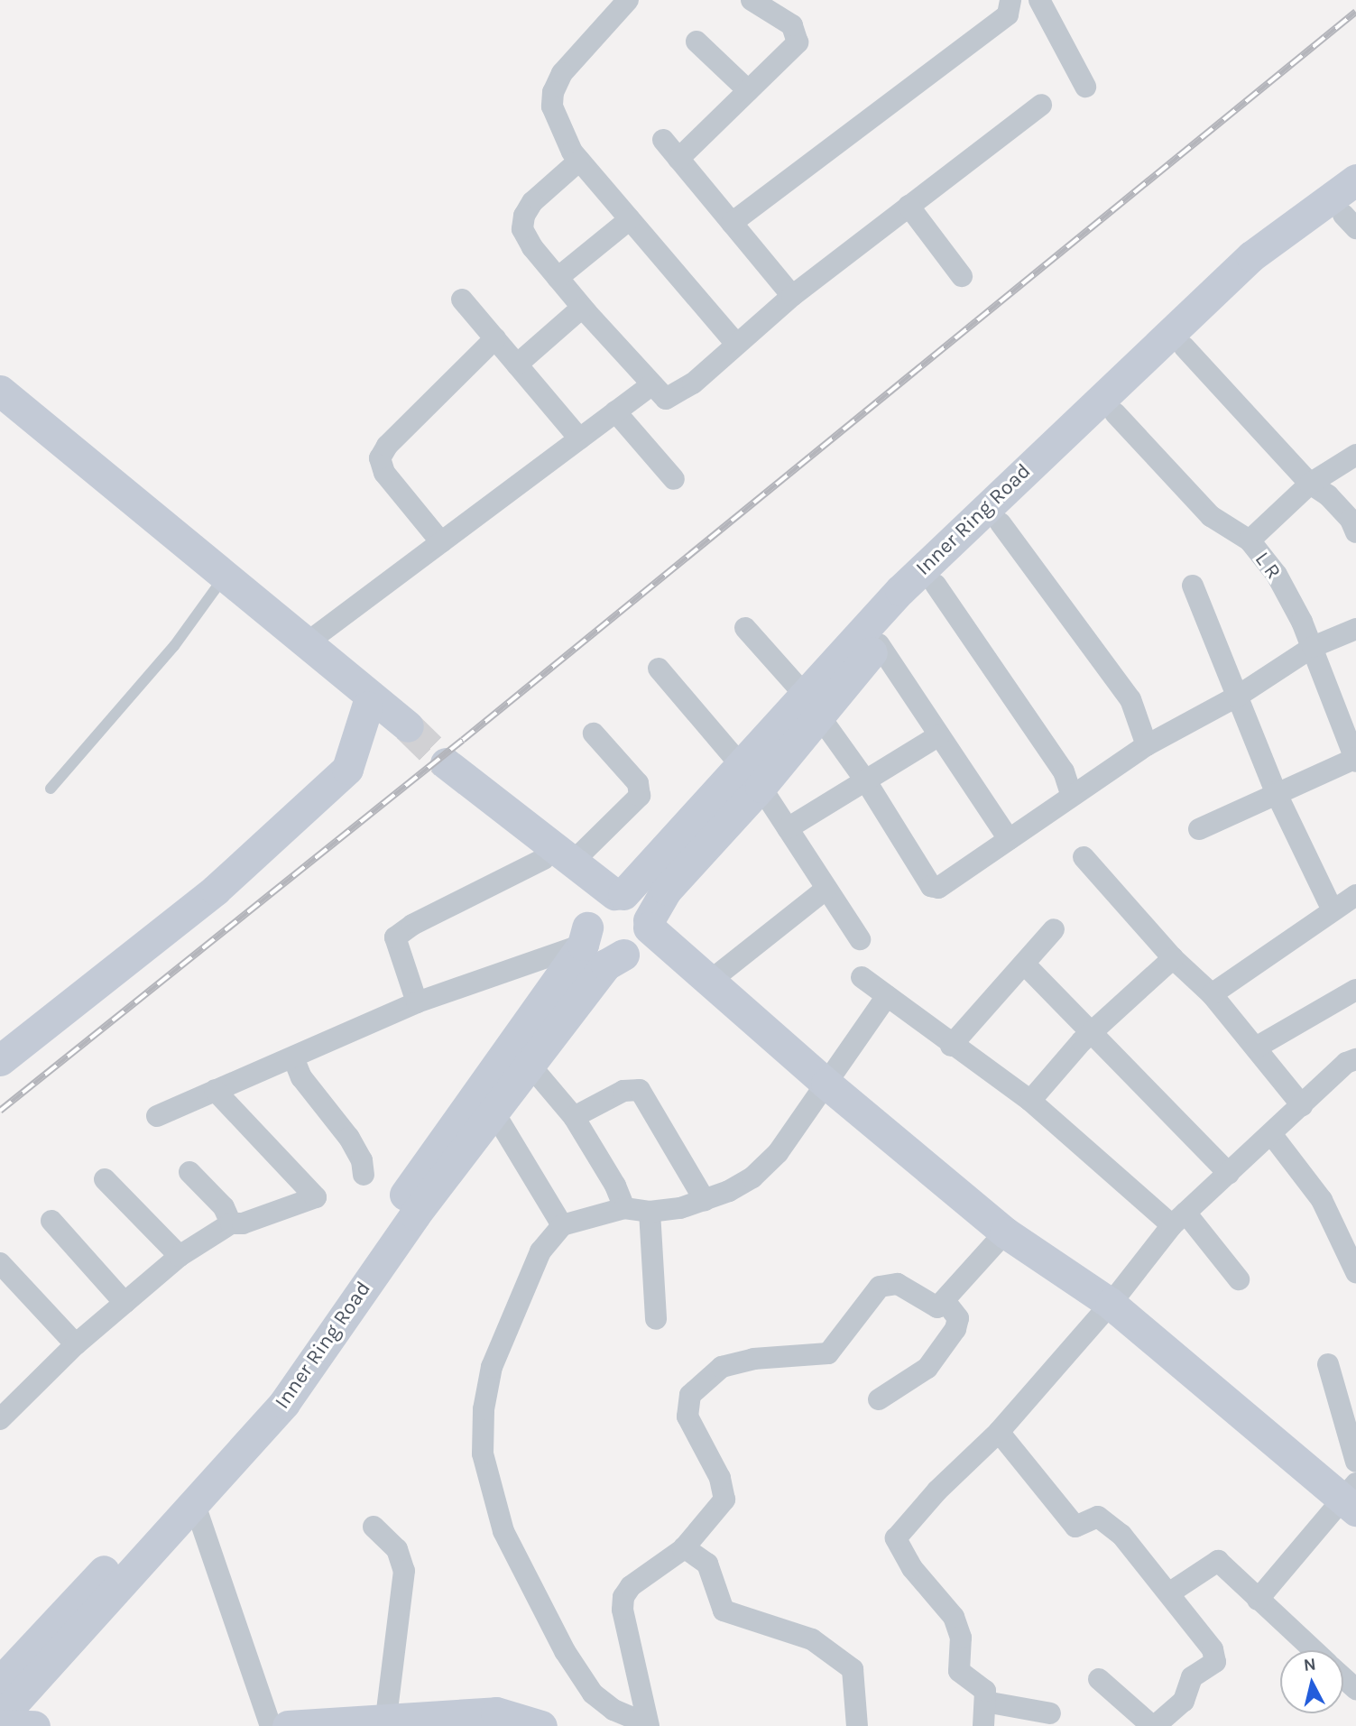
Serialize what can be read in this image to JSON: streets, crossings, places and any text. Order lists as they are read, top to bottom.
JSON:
{
  "streets": {
    "main road": ["Inner Ring Road"],
    "street": ["L R"]
  },
  "crossings": [
    ["Inner Ring Road", "L R"]
  ],
  "north": "top"
}
